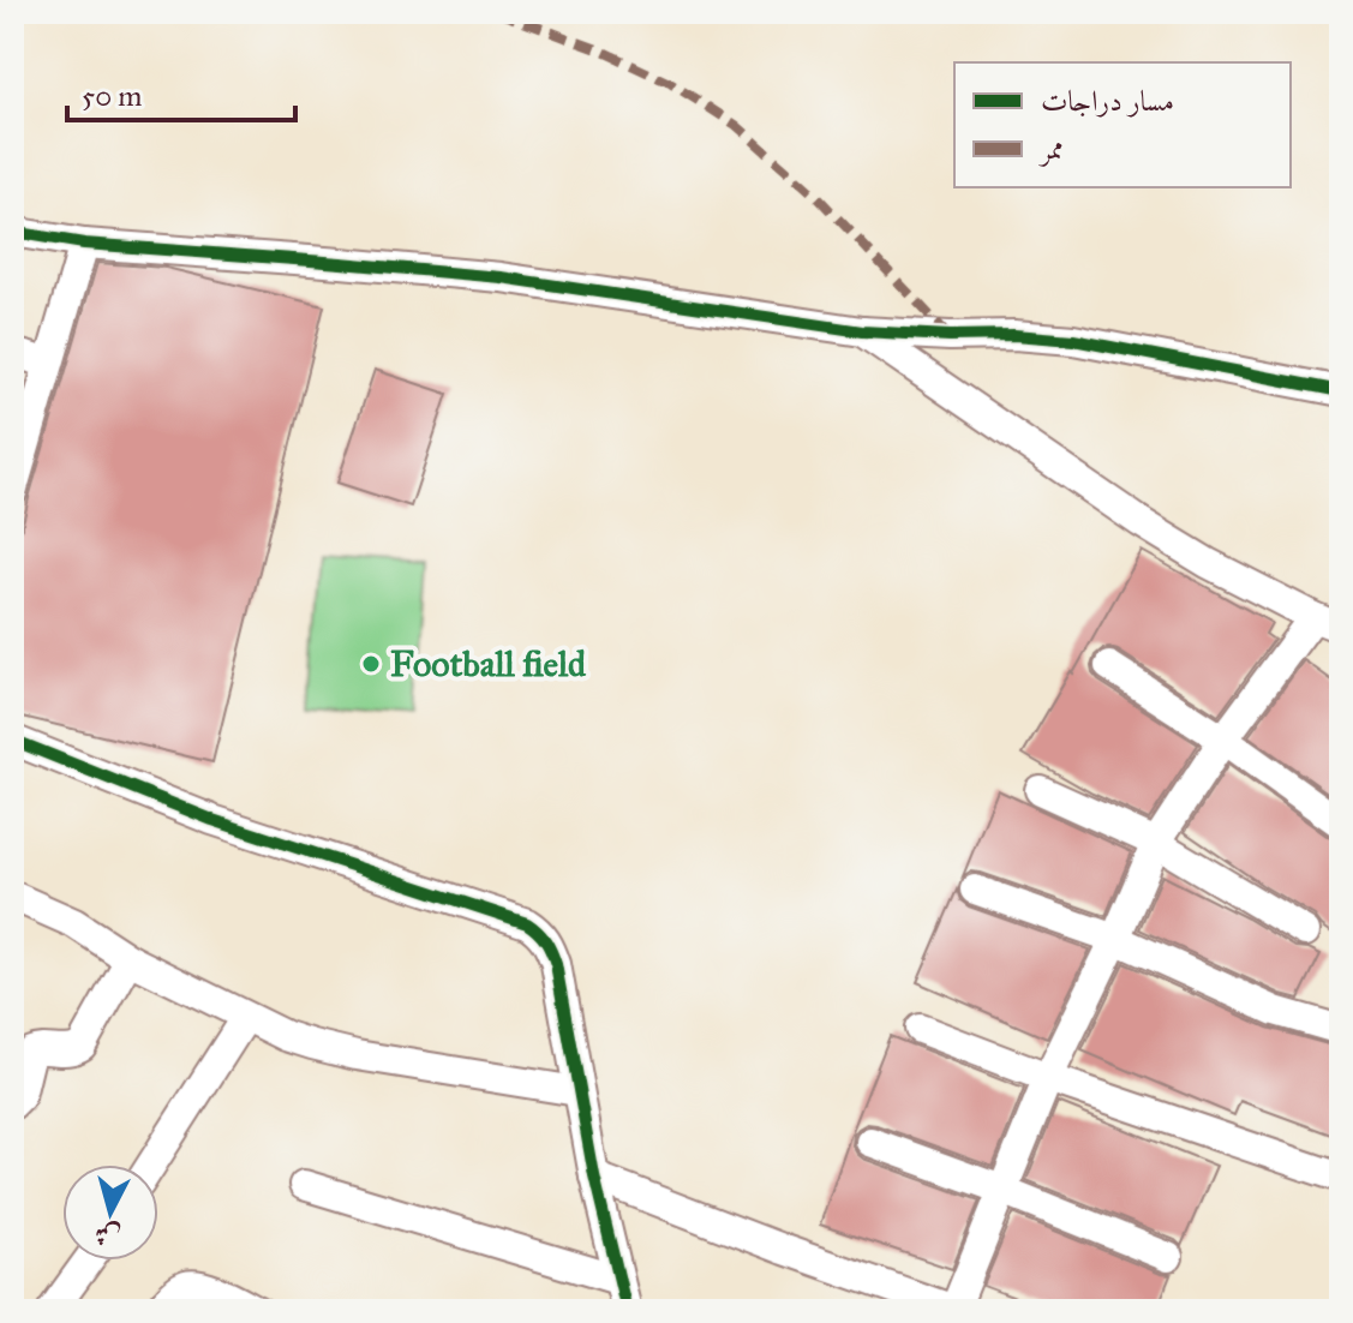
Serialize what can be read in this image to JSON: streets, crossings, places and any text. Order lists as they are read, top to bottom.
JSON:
{
  "places": ["Football field"],
  "legend": ["مسار دراجات", "ممر"],
  "scale_bar": "50 m",
  "north": "bottom"
}
